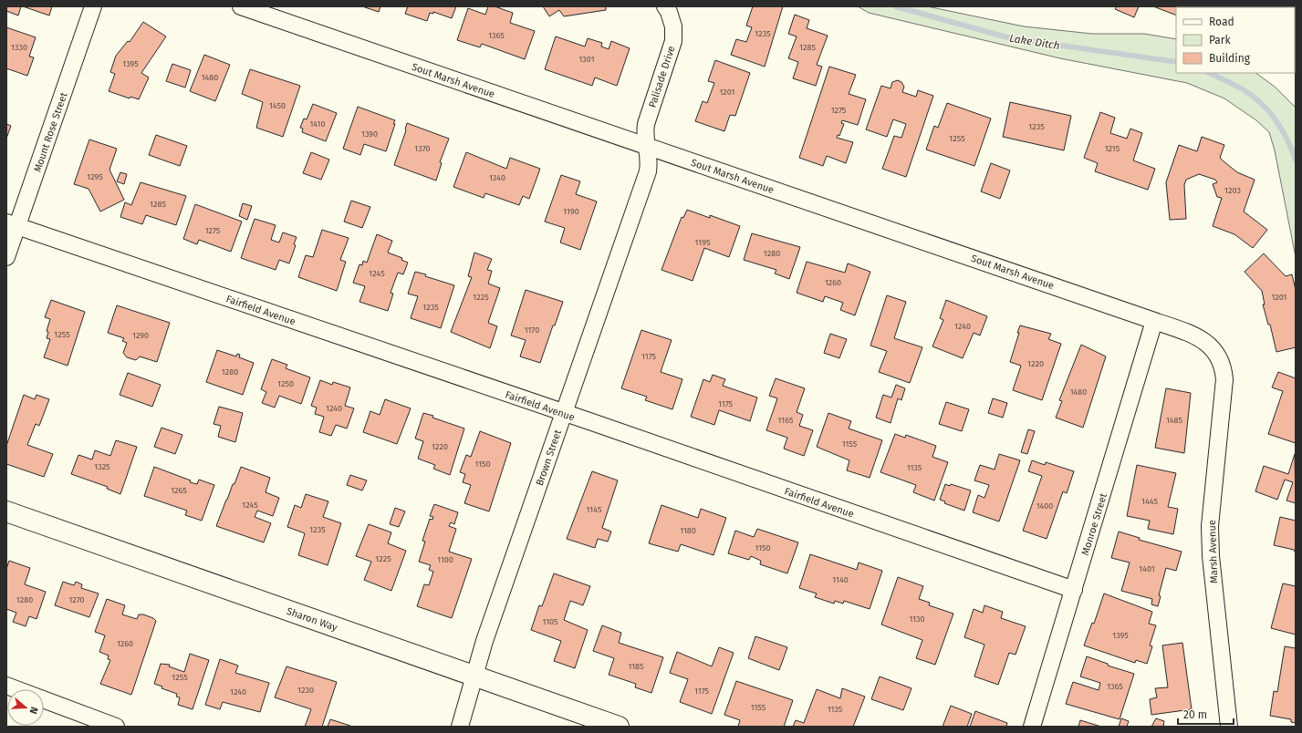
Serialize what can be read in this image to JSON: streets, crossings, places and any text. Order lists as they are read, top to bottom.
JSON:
{
  "streets": {
    "street": [
      "Palisade Drive",
      "Sout Marsh Avenue",
      "Mount Rose Street",
      "Fairfield Avenue",
      "Brown Street",
      "Monroe Street",
      "Marsh Avenue",
      "Sharon Way"
    ]
  },
  "crossings": [
    ["Palisade Drive", "Sout Marsh Avenue"],
    ["Palisade Drive", "Brown Street"],
    ["Sout Marsh Avenue", "Brown Street"],
    ["Sout Marsh Avenue", "Monroe Street"],
    ["Sout Marsh Avenue", "Marsh Avenue"],
    ["Mount Rose Street", "Fairfield Avenue"],
    ["Fairfield Avenue", "Brown Street"],
    ["Fairfield Avenue", "Monroe Street"],
    ["Brown Street", "Sharon Way"]
  ],
  "water": ["Lake Ditch"],
  "house_numbers": [
    "1235",
    "1365",
    "1330",
    "1285",
    "1301",
    "1395",
    "1480",
    "1201",
    "1450",
    "1275",
    "1410",
    "1235",
    "1390",
    "1255",
    "1370",
    "1215",
    "1295",
    "1340",
    "1203",
    "1285",
    "1190",
    "1275",
    "1195",
    "1280",
    "1245",
    "1260",
    "1225",
    "1201",
    "1235",
    "1240",
    "1170",
    "1255",
    "1290",
    "1175",
    "1220",
    "1280",
    "1250",
    "1480",
    "1175",
    "1240",
    "1165",
    "1485",
    "1155",
    "1220",
    "1150",
    "1325",
    "1135",
    "1265",
    "1445",
    "1245",
    "1400",
    "1145",
    "1235",
    "1180",
    "1150",
    "1225",
    "1100",
    "1401",
    "1140",
    "1280",
    "1270",
    "1130",
    "1105",
    "1395",
    "1260",
    "1185",
    "1255",
    "1365",
    "1230",
    "1175",
    "1240",
    "1155",
    "1135"
  ],
  "legend": ["Road", "Park", "Building"],
  "scale_bar": "20 m",
  "north": "right"
}
